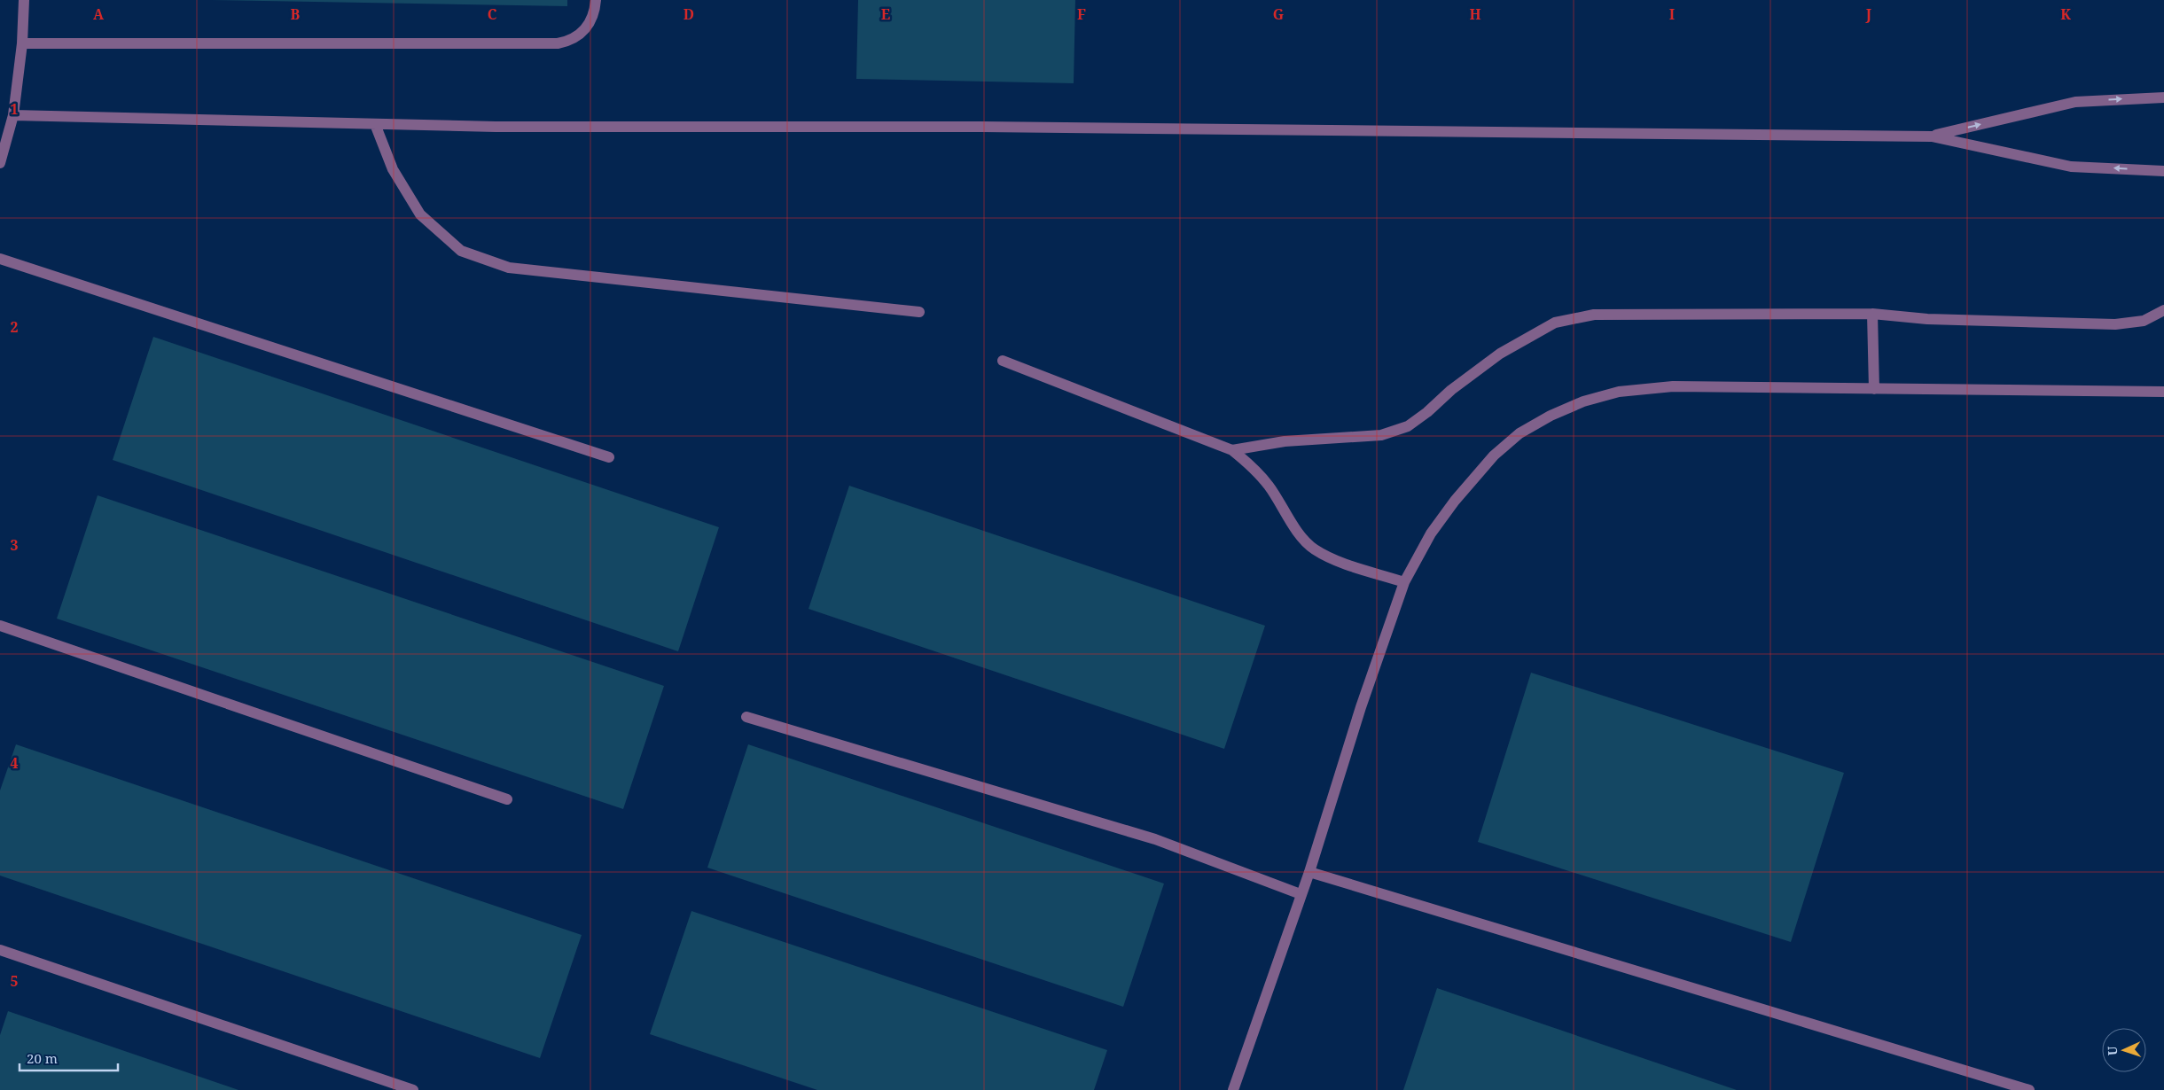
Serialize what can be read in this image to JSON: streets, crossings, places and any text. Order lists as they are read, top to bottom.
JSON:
{
  "scale_bar": "20 m",
  "north": "left",
  "grid": {
    "columns": [
      "A",
      "B",
      "C",
      "D",
      "E",
      "F",
      "G",
      "H",
      "I",
      "J",
      "K"
    ],
    "rows": [
      "1",
      "2",
      "3",
      "4",
      "5"
    ]
  }
}
